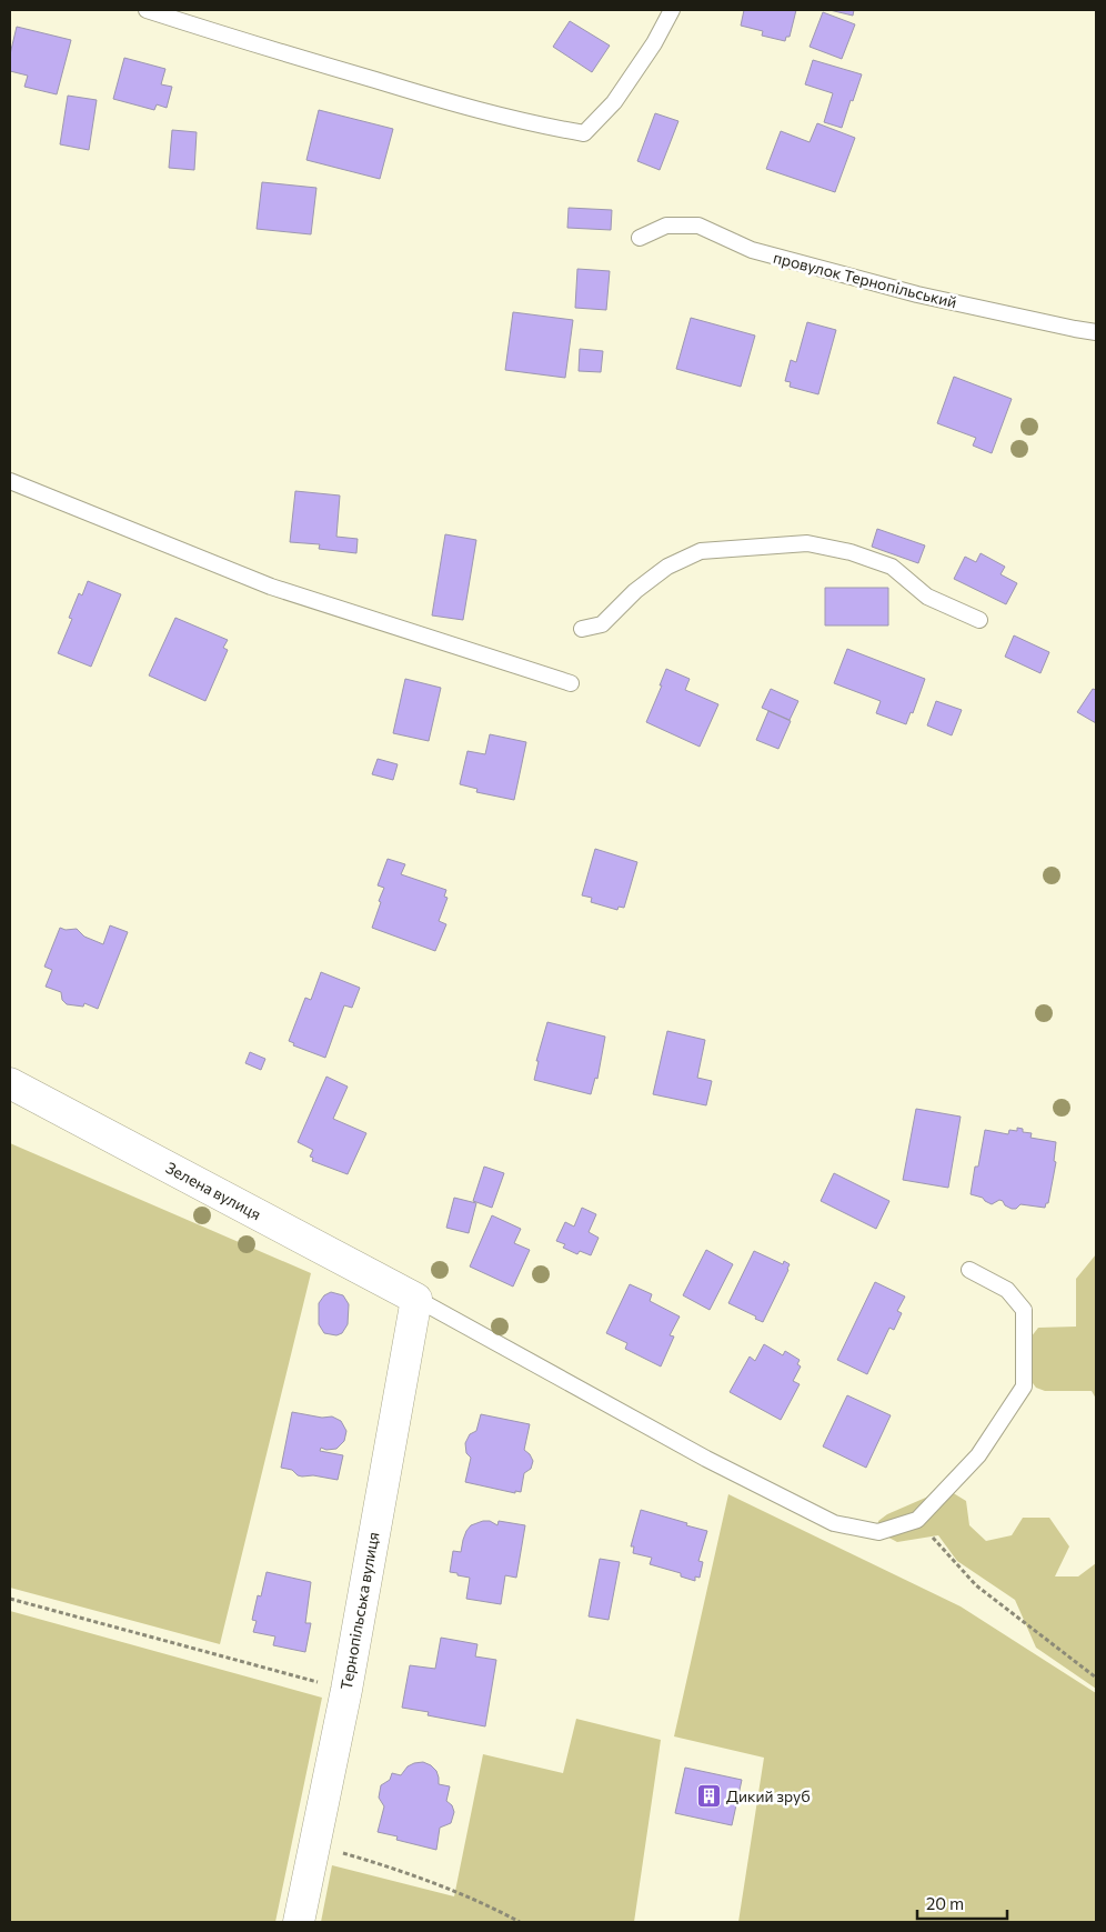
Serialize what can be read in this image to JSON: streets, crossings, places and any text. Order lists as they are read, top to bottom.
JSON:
{
  "streets": {
    "street": ["Зелена вулиця", "Тернопільська вулиця"],
    "lane": ["провулок Тернопільський"]
  },
  "crossings": [
    ["Зелена вулиця", "Тернопільська вулиця"]
  ],
  "places": {
    "building": ["Дикий зруб"]
  },
  "scale_bar": "20 m"
}
